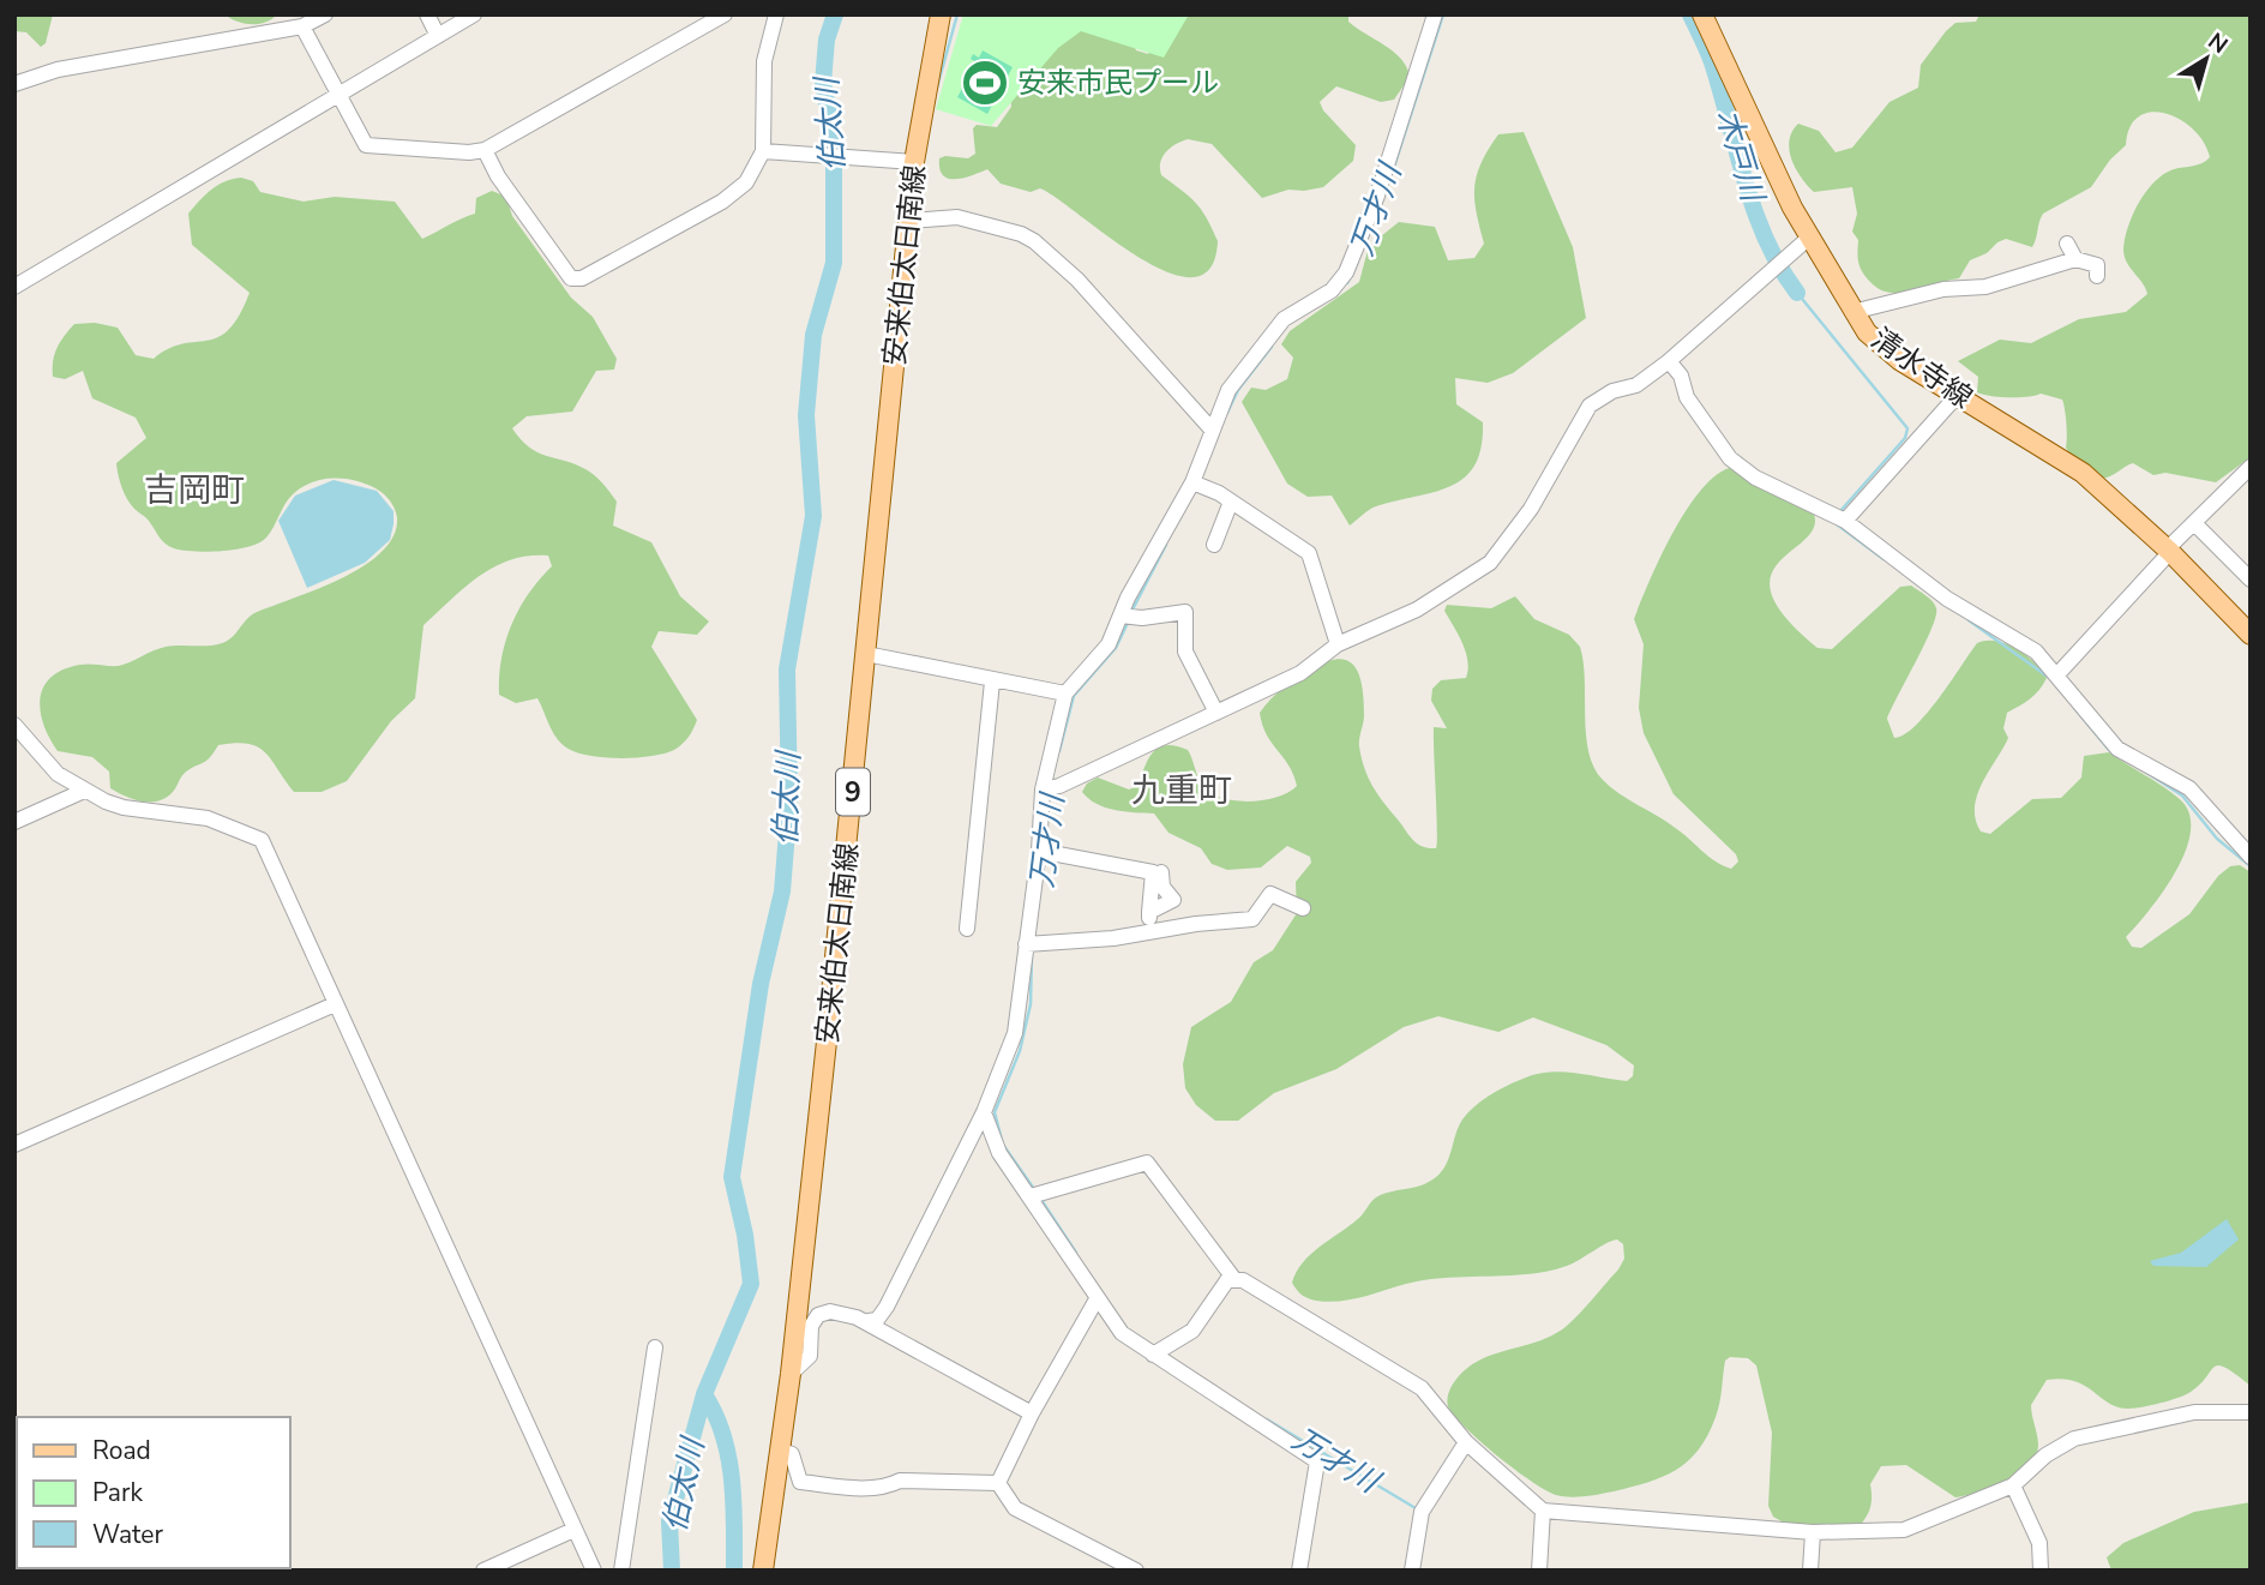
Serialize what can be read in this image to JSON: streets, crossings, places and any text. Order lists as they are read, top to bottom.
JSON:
{
  "streets": {
    "main road": ["安来伯太日南線", "清水寺線", "9"]
  },
  "districts": ["吉岡町", "九重町"],
  "water": ["伯太川", "木戸川", "万才川"],
  "places": {
    "sports": ["安来市民プール"]
  },
  "legend": ["Road", "Park", "Water"],
  "north": "top right"
}
